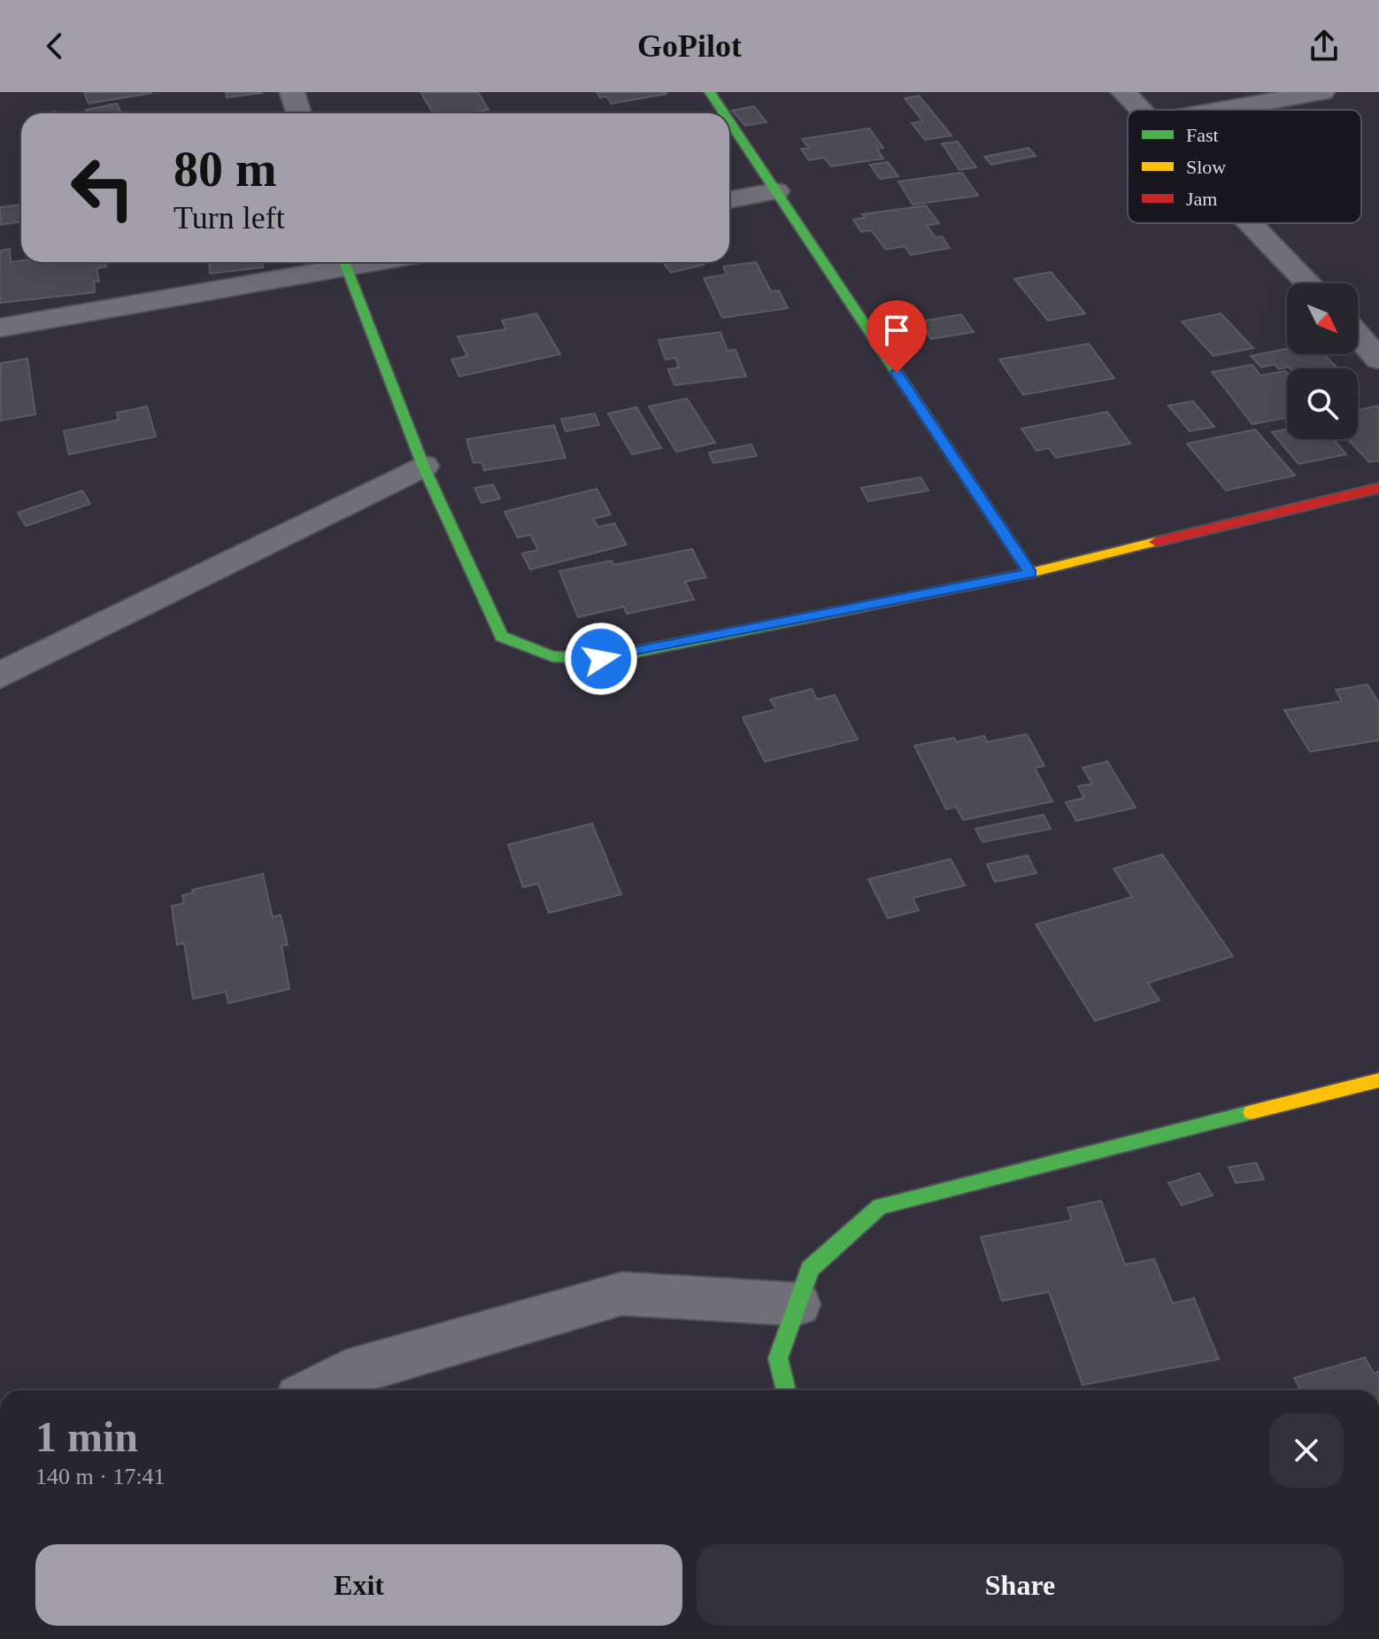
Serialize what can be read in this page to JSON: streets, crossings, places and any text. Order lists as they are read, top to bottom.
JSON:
{
  "legend": ["Fast", "Slow", "Jam"],
  "north": "bottom right",
  "page": {
    "header": "GoPilot",
    "turn": ["80 m", "Turn left"],
    "heading": ["1 min", "140 m · 17:41"],
    "buttons": ["Exit", "Share"]
  }
}
